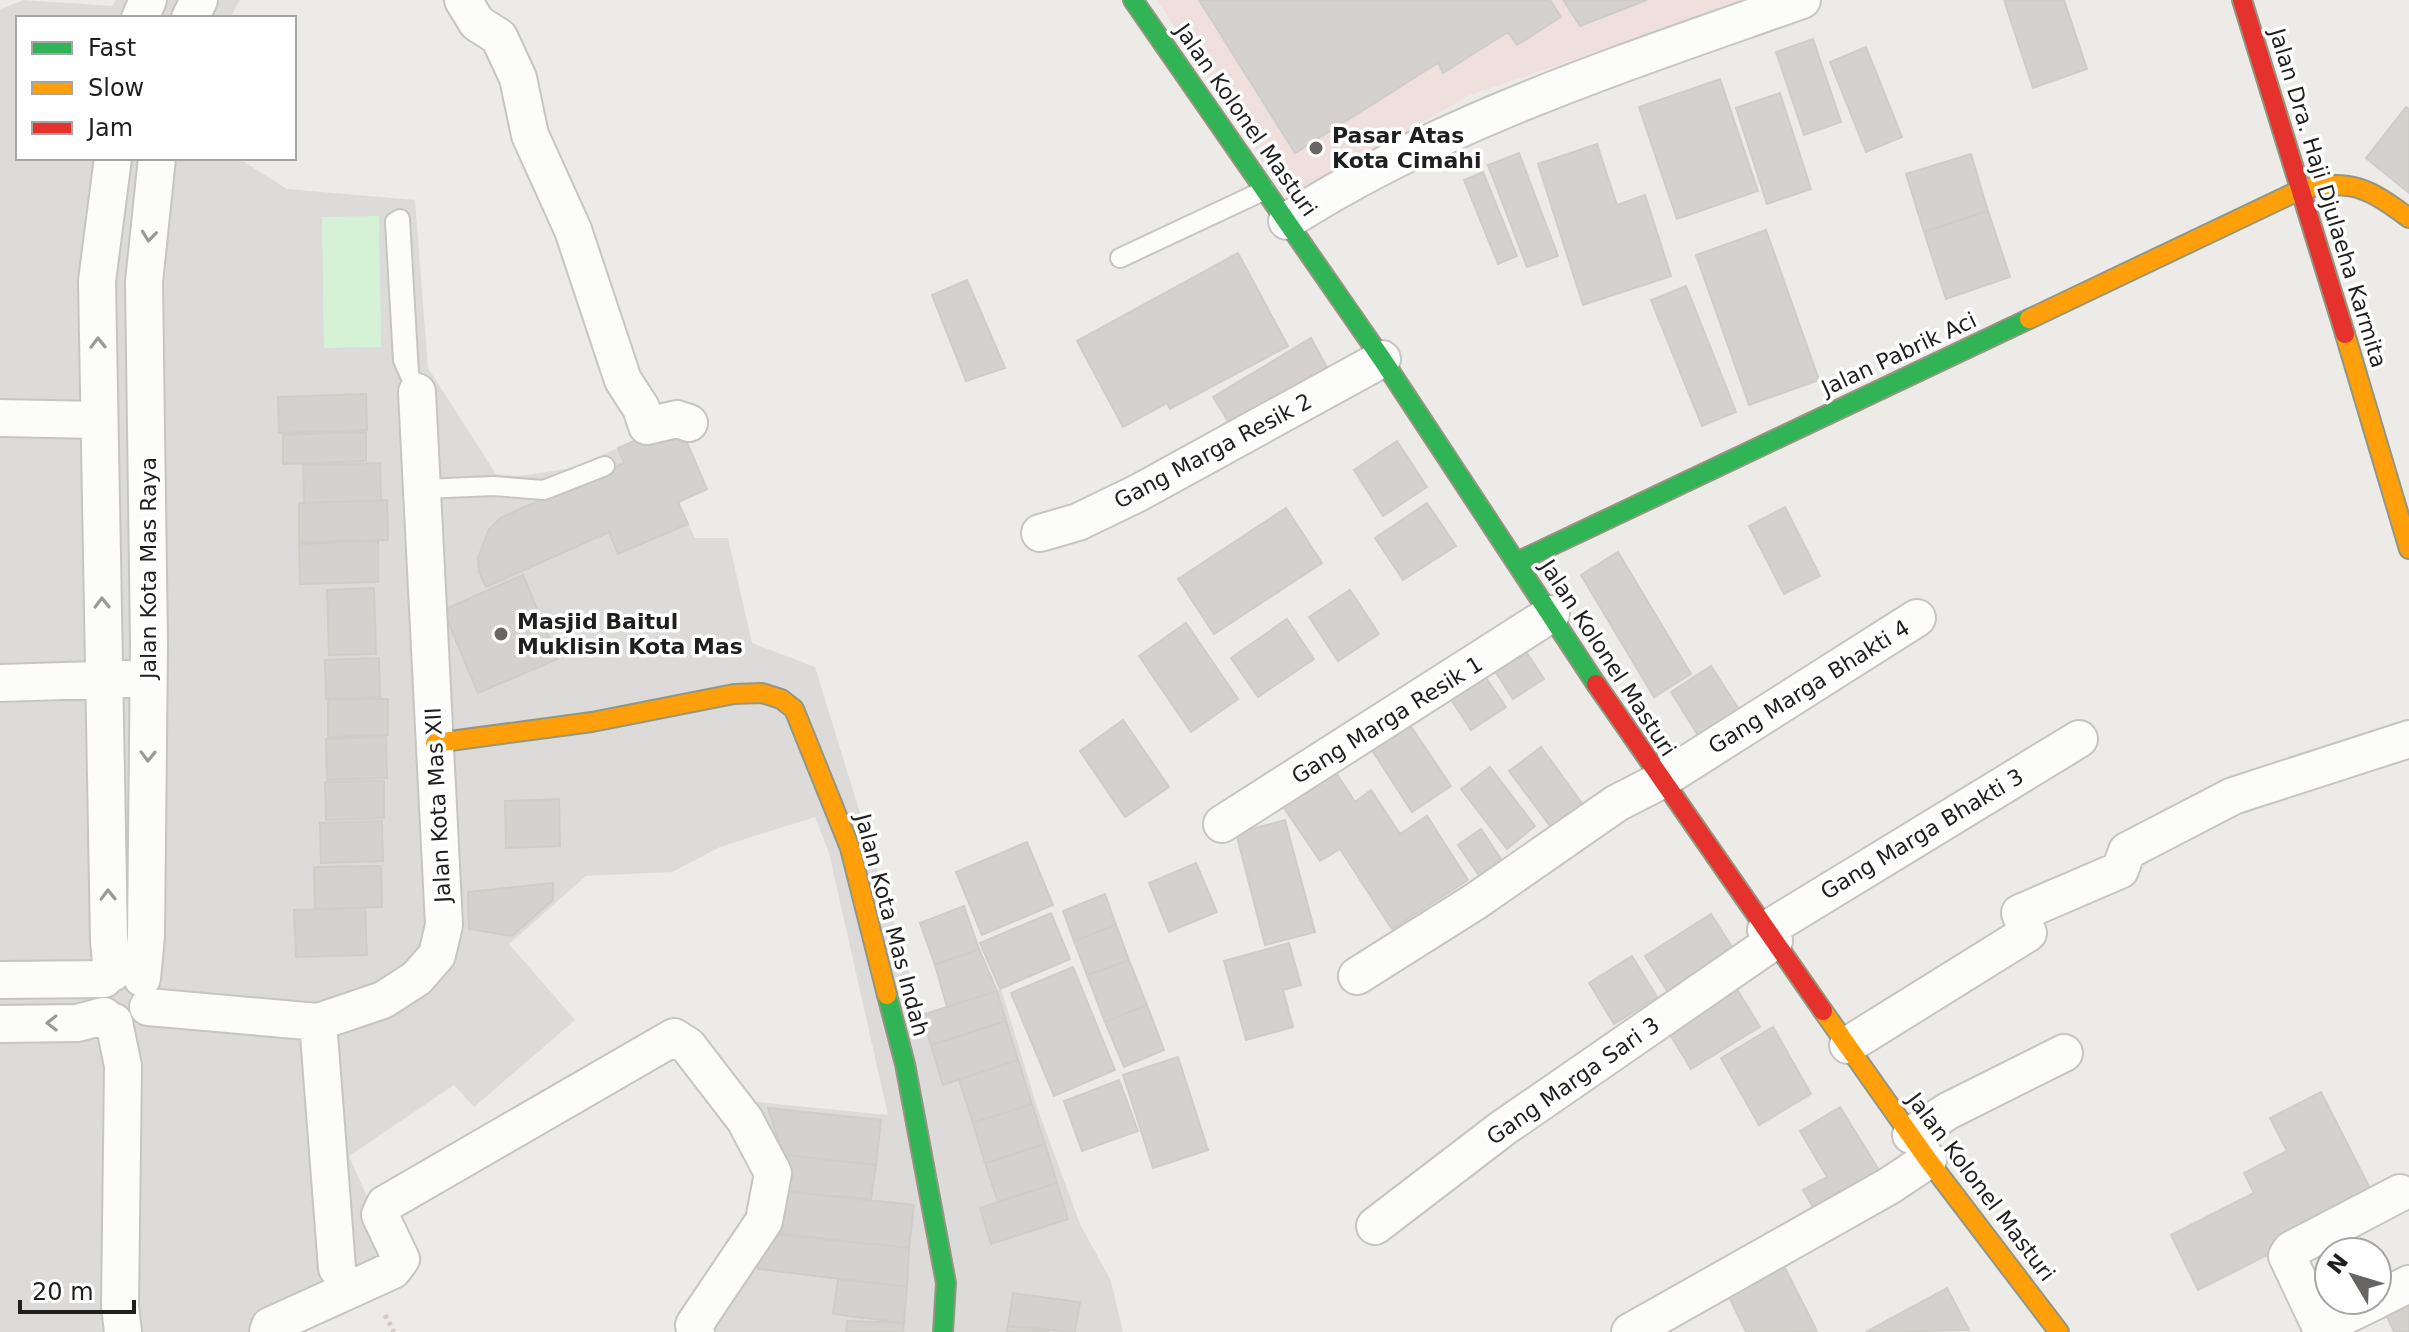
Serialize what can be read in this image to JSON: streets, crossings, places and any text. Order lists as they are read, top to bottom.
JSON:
{
  "streets": {
    "main road": [
      "Jalan Kolonel Masturi",
      "Jalan Dra. Haji Djulaeha Karmita",
      "Jalan Pabrik Aci",
      "Jalan Kota Mas Indah"
    ],
    "street": [
      "Gang Marga Resik 2",
      "Jalan Kota Mas Raya",
      "Gang Marga Bhakti 4",
      "Gang Marga Resik 1",
      "Jalan Kota Mas XII",
      "Gang Marga Bhakti 3",
      "Gang Marga Sari 3"
    ]
  },
  "crossings": [
    ["Jalan Kolonel Masturi", "Jalan Pabrik Aci"],
    ["Jalan Kolonel Masturi", "Gang Marga Resik 2"],
    ["Jalan Kolonel Masturi", "Gang Marga Bhakti 4"],
    ["Jalan Kolonel Masturi", "Gang Marga Resik 1"],
    ["Jalan Kolonel Masturi", "Gang Marga Bhakti 3"],
    ["Jalan Kolonel Masturi", "Gang Marga Sari 3"],
    ["Jalan Dra. Haji Djulaeha Karmita", "Jalan Pabrik Aci"],
    ["Jalan Kota Mas Raya", "Jalan Kota Mas XII"],
    ["Jalan Kota Mas XII", "Jalan Kota Mas Indah"],
    ["Gang Marga Bhakti 3", "Gang Marga Sari 3"]
  ],
  "places": ["Pasar Atas Kota Cimahi", "Masjid Baitul Muklisin Kota Mas"],
  "legend": ["Fast", "Slow", "Jam"],
  "scale_bar": "20 m",
  "north": "top left"
}
